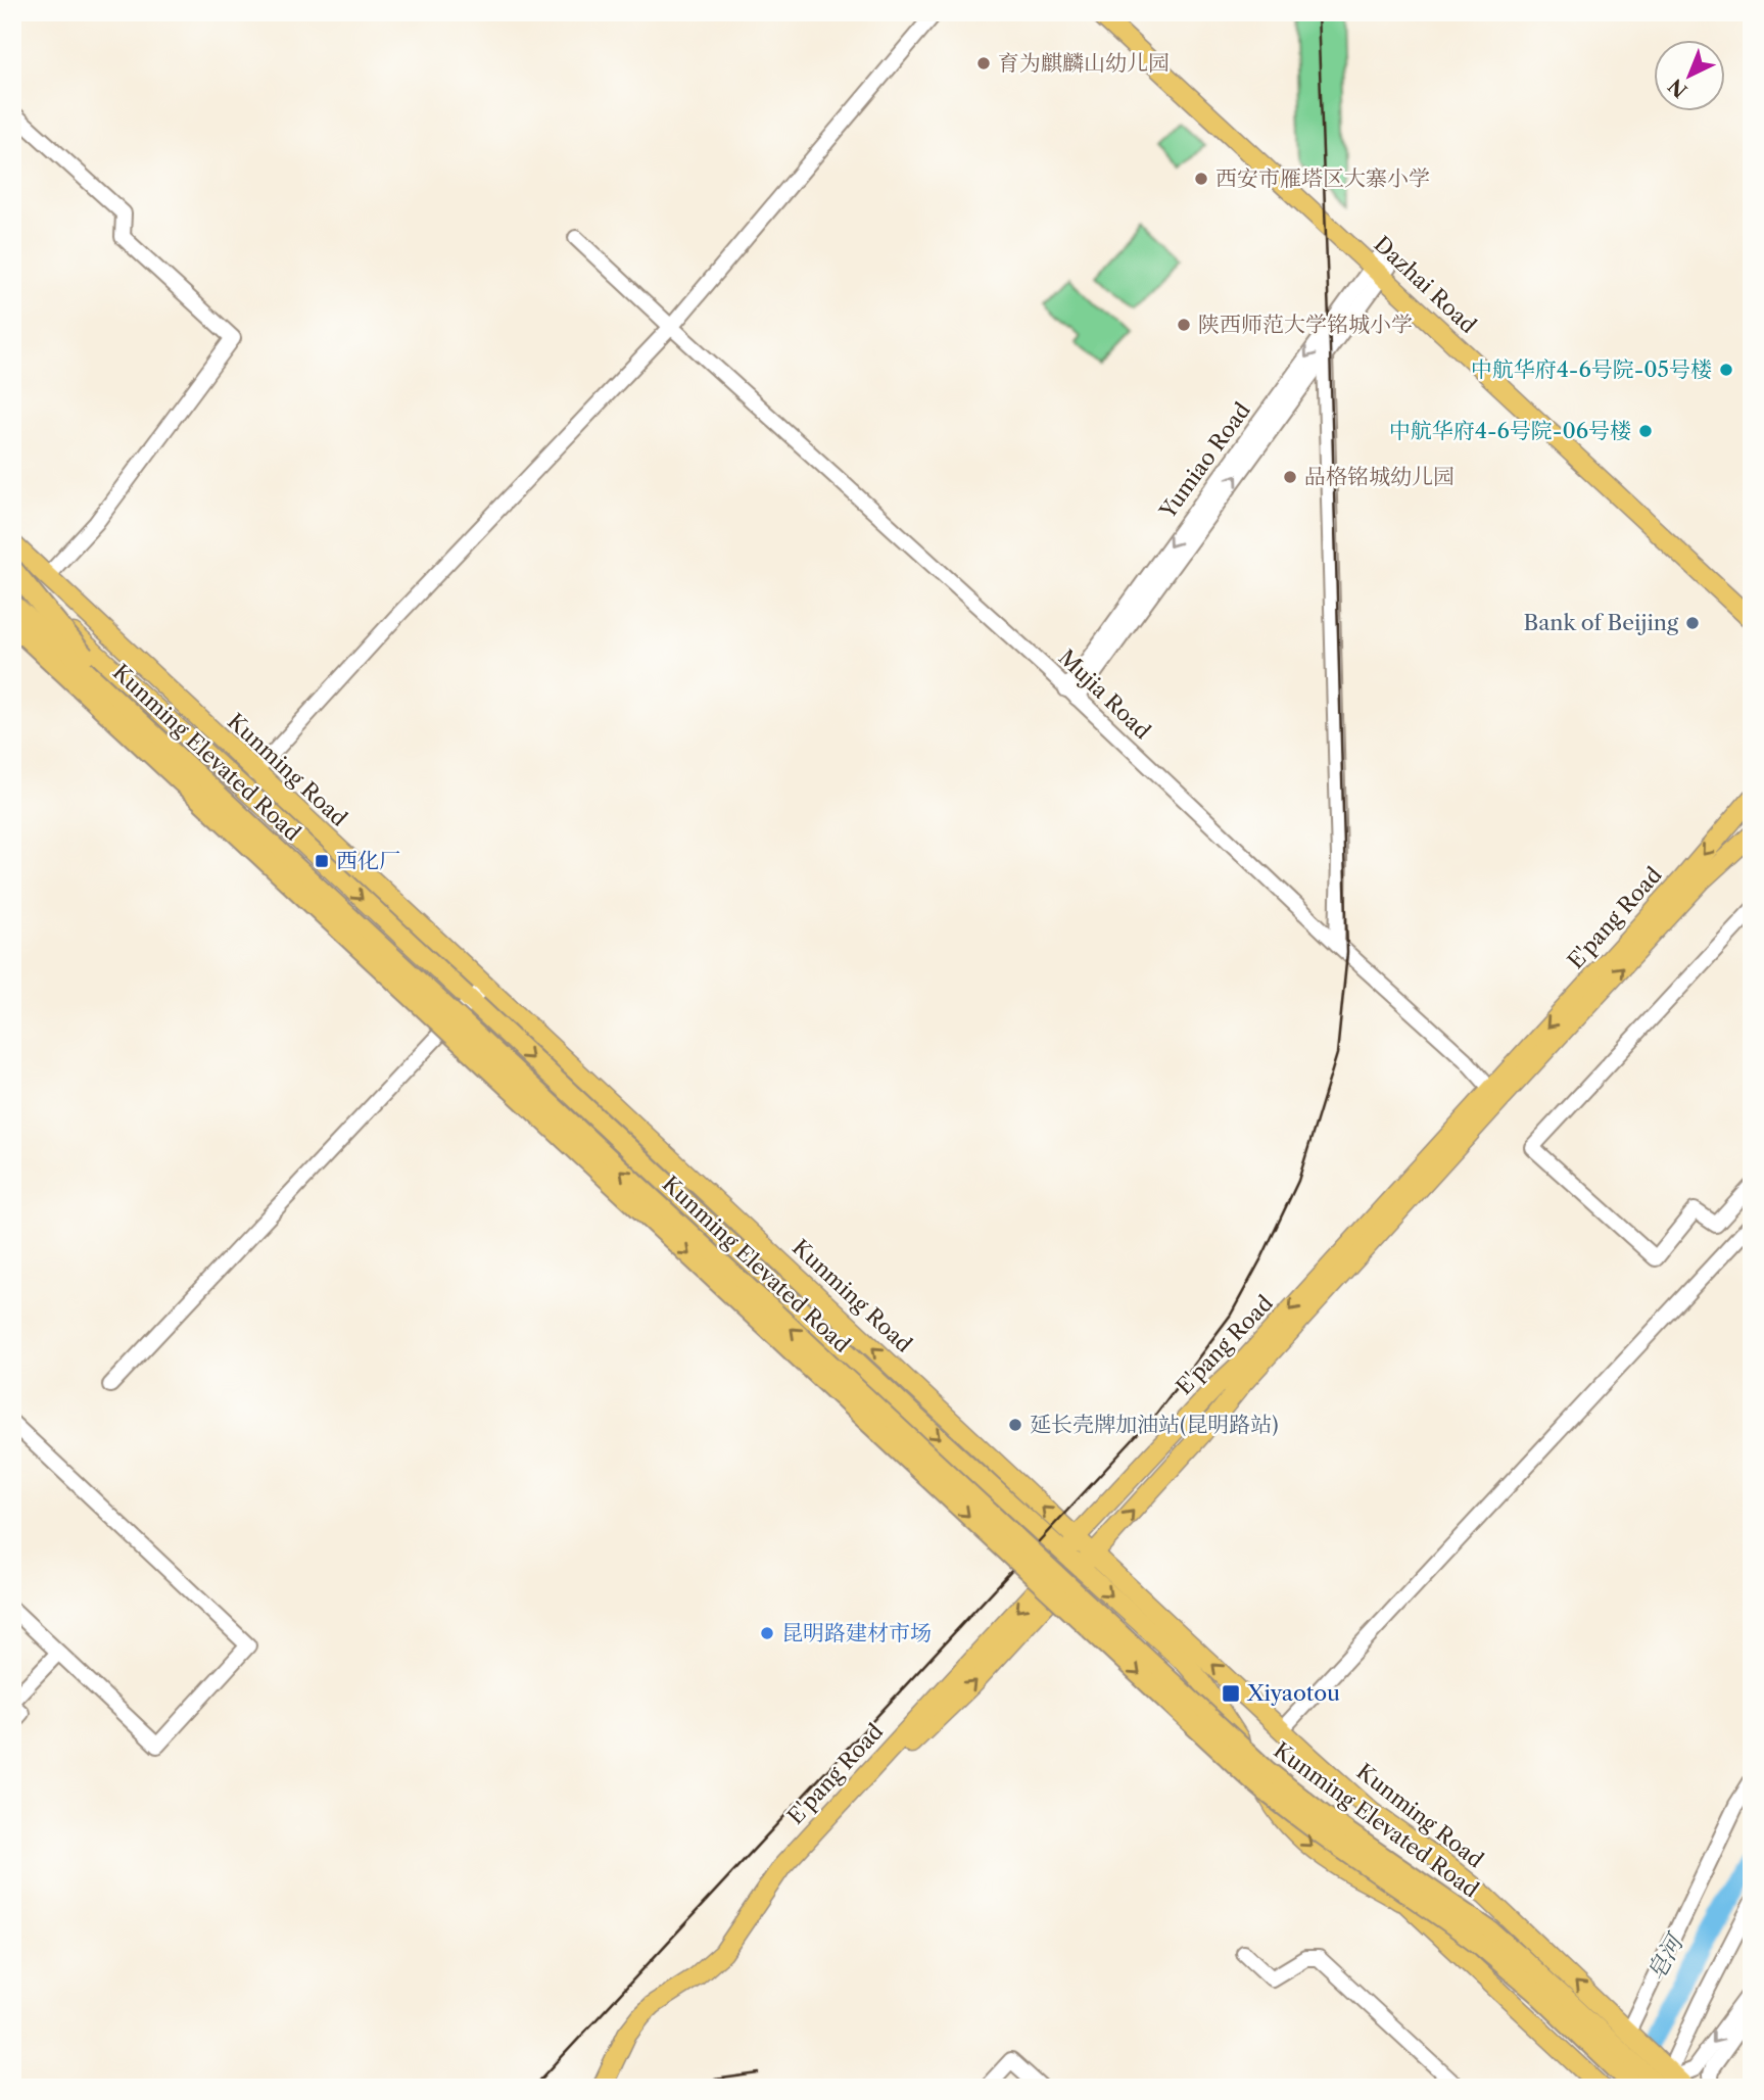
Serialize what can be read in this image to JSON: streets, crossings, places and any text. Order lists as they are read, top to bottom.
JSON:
{
  "streets": {
    "highway": ["Kunming Elevated Road", "Kunming Road"],
    "main road": ["Dazhai Road", "E'pang Road"],
    "street": ["Yumiao Road", "Mujia Road"]
  },
  "crossings": [
    ["Dazhai Road", "Yumiao Road"],
    ["Yumiao Road", "Mujia Road"],
    ["Mujia Road", "E'pang Road"],
    ["Kunming Elevated Road", "Kunming Road"],
    ["Kunming Road", "E'pang Road"]
  ],
  "water": ["皂河"],
  "places": {
    "other": [
      "育为麒麟山幼儿园",
      "西安市雁塔区大寨小学",
      "陕西师范大学铭城小学",
      "中航华府4-6号院-05号楼",
      "中航华府4-6号院-06号楼",
      "品格铭城幼儿园",
      "Bank of Beijing",
      "延长壳牌加油站(昆明路站)",
      "昆明路建材市场"
    ],
    "transit": ["西化厂", "Xiyaotou"]
  },
  "north": "bottom left"
}
